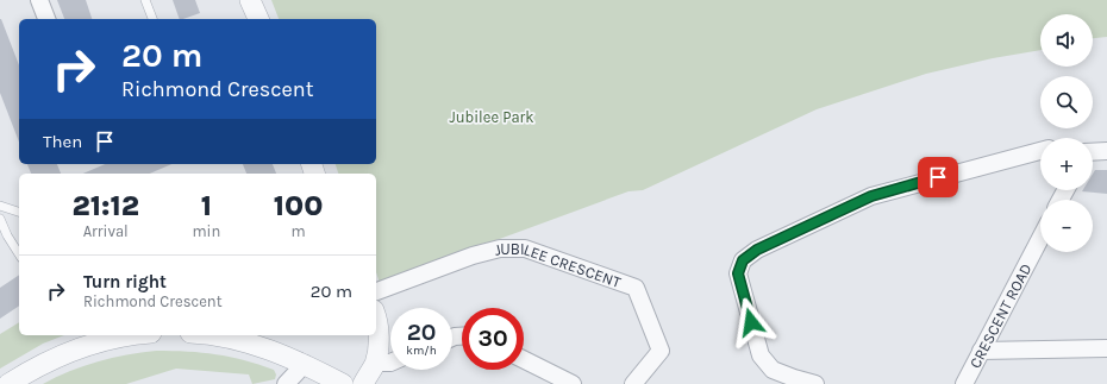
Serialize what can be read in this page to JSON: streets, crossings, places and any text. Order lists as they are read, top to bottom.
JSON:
{
  "streets": {
    "street": ["JUBILEE CRESCENT", "CRESCENT ROAD"]
  },
  "parks": ["Jubilee Park"],
  "page": {
    "map_buttons": ["+", "−"],
    "turn": ["20 m", "Richmond Crescent"],
    "then": "Then",
    "eta": [
      "21:12",
      "Arrival",
      "1",
      "min",
      "100",
      "m"
    ],
    "list": [
      {
        "name": "Turn right",
        "note": "Richmond Crescent",
        "value": "20 m"
      }
    ],
    "speed": "20 km/h",
    "limit": "30"
  }
}
